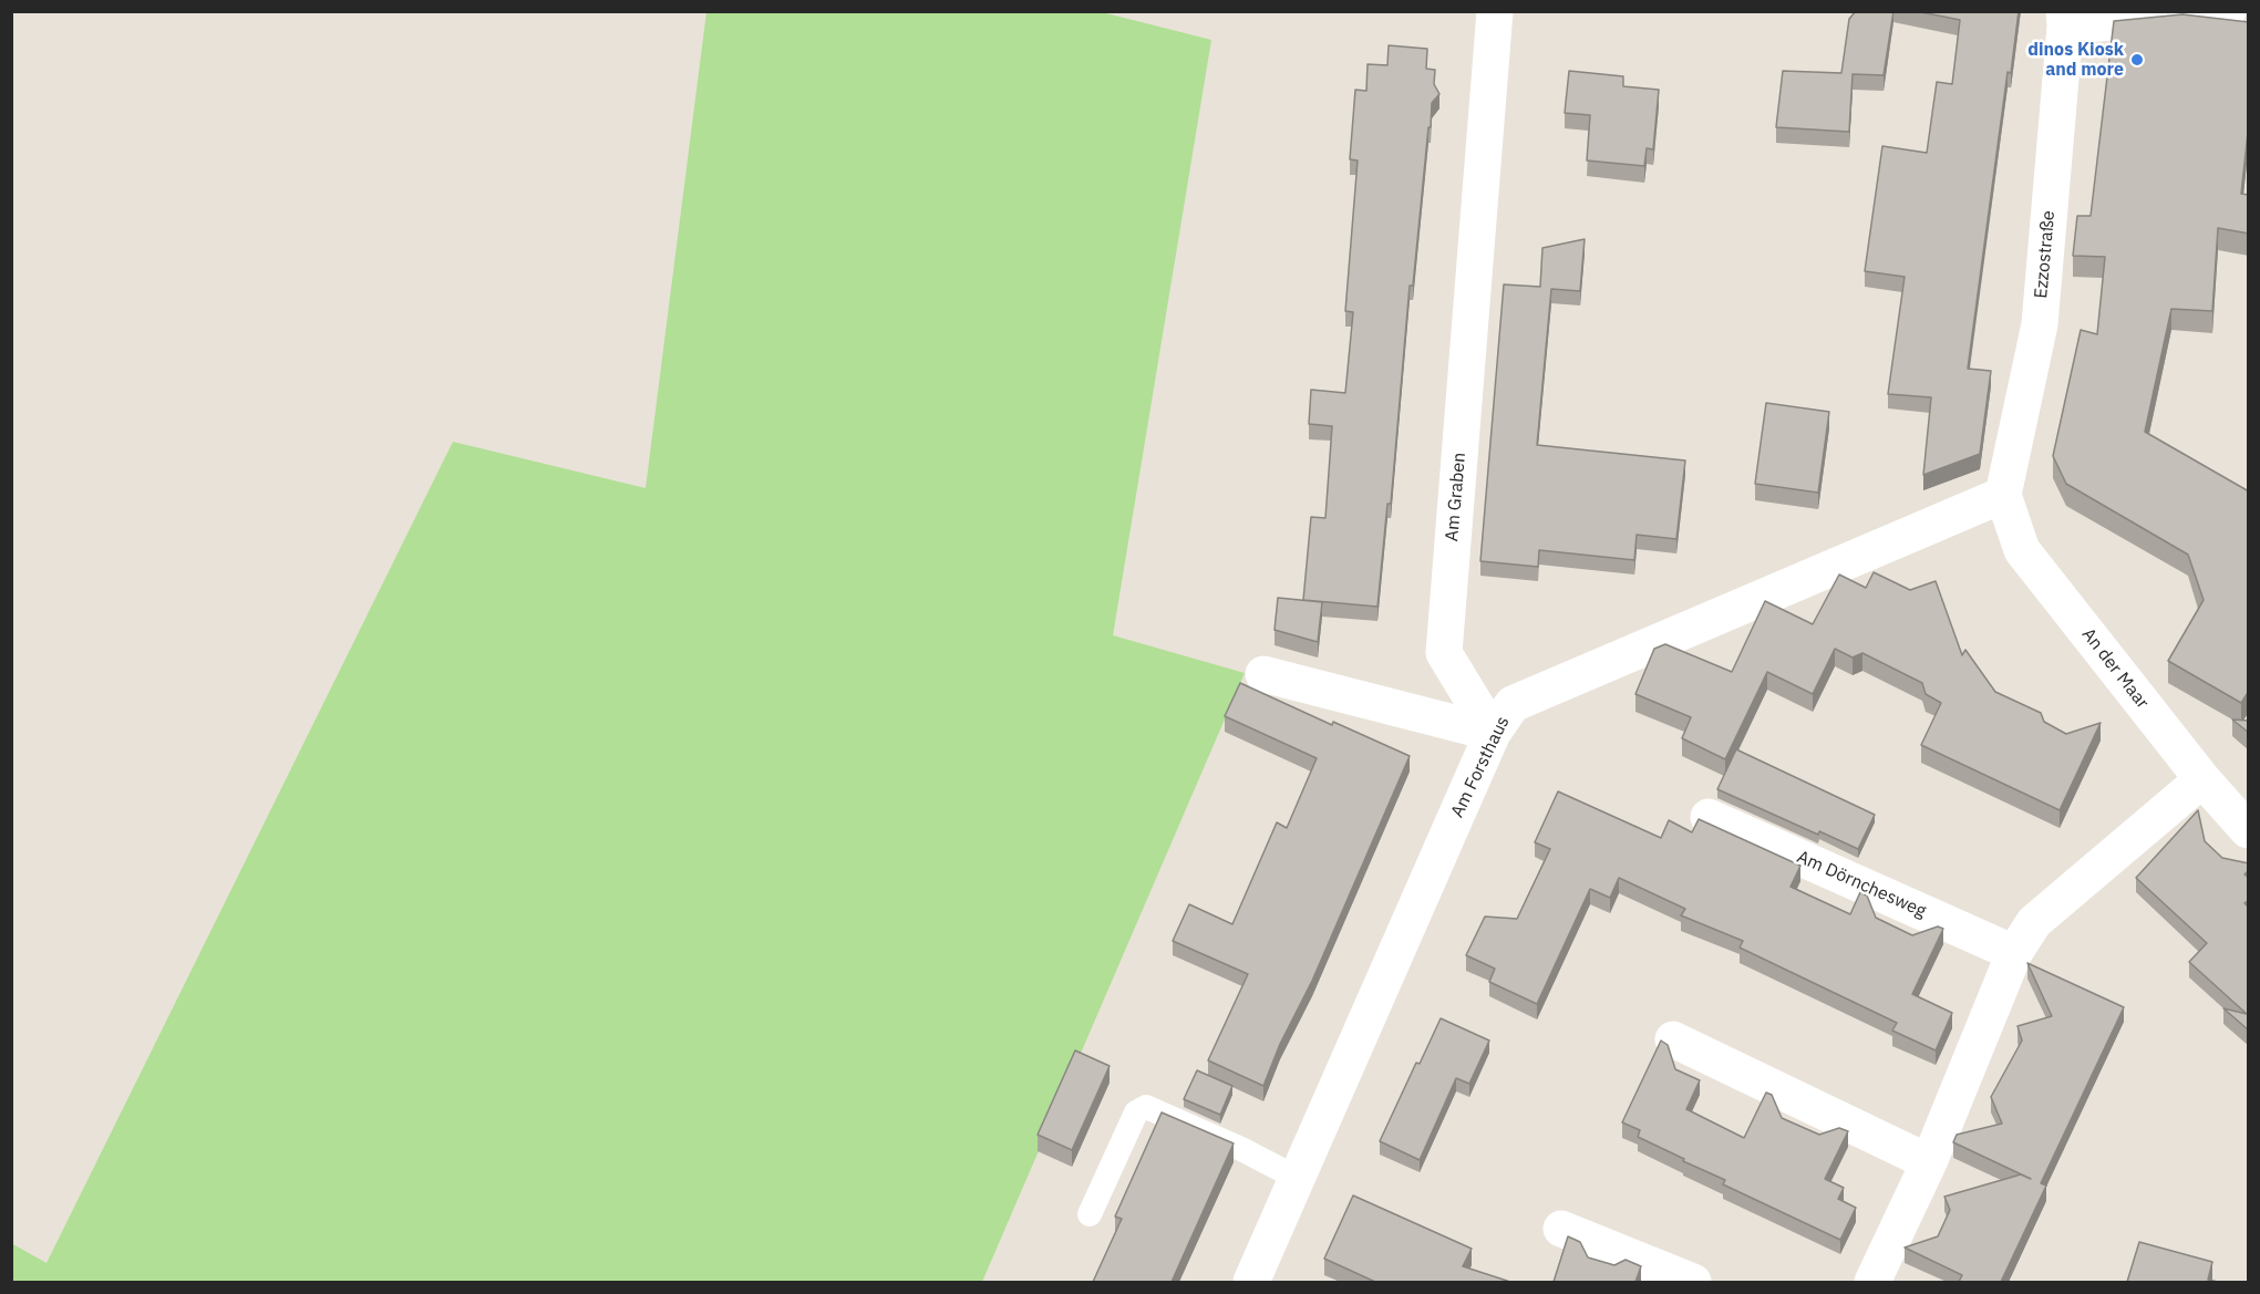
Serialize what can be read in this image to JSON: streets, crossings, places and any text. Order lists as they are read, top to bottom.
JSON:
{
  "streets": {
    "street": [
      "Ezzostraße",
      "Am Graben",
      "An der Maar",
      "Am Forsthaus",
      "Am Dörnchesweg"
    ]
  },
  "crossings": [
    ["Ezzostraße", "An der Maar"],
    ["Ezzostraße", "Am Forsthaus"],
    ["Am Graben", "Am Forsthaus"],
    ["An der Maar", "Am Forsthaus"]
  ],
  "places": ["dinos Kiosk and more"]
}
